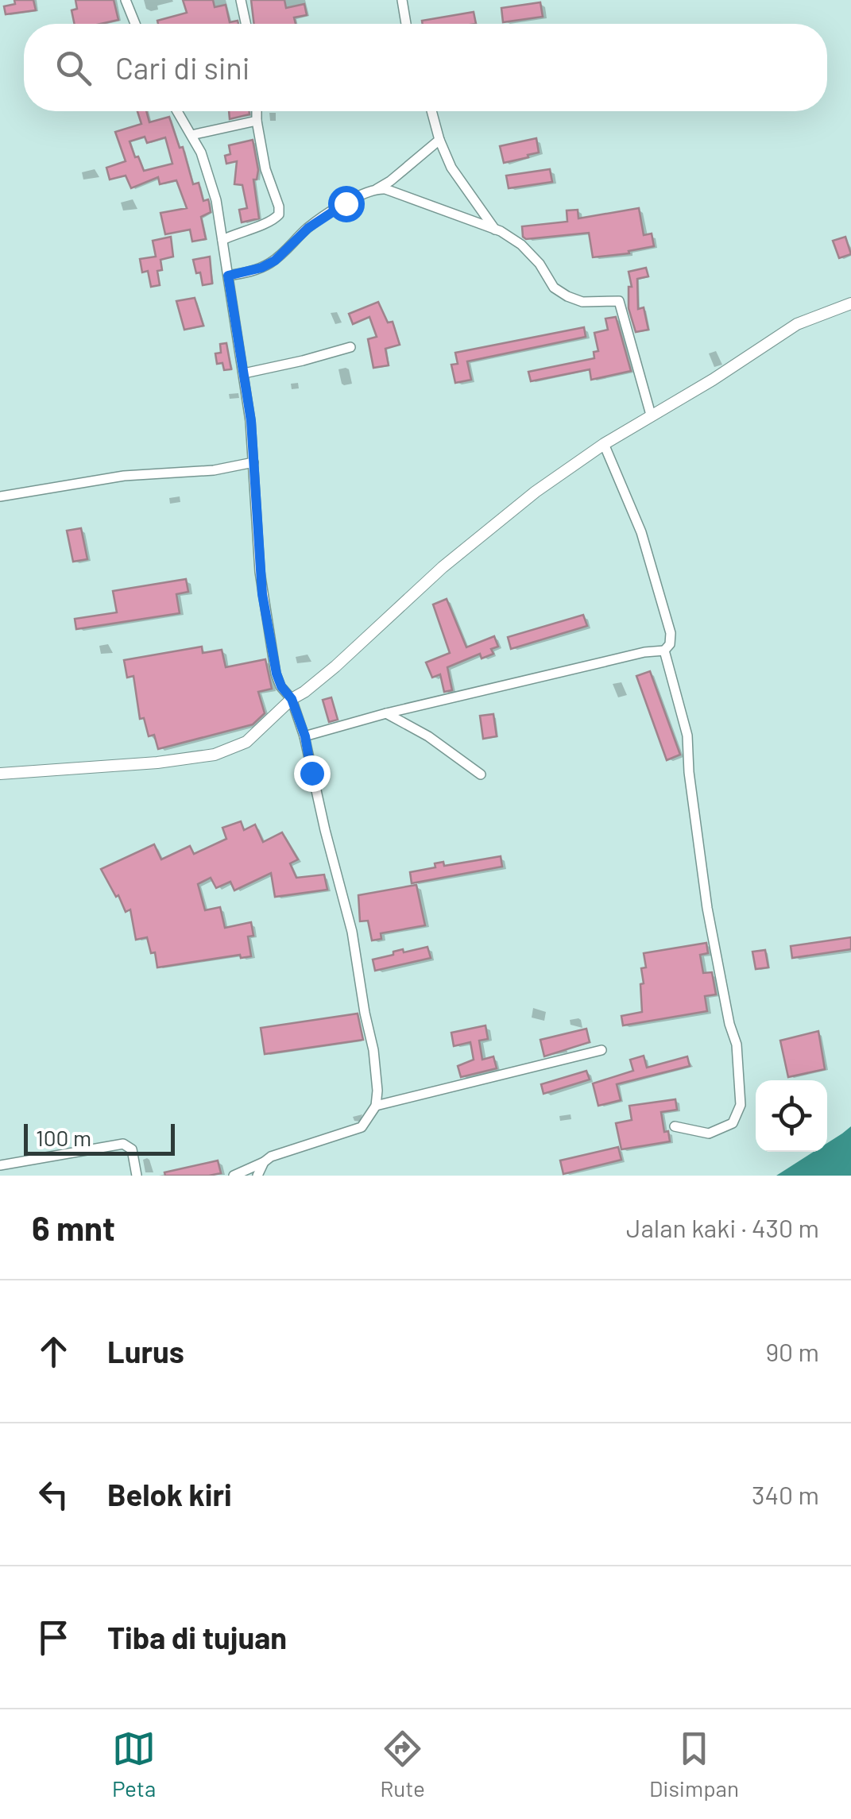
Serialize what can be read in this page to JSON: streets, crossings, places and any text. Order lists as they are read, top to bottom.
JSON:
{
  "scale_bar": "100 m",
  "page": {
    "search": "Cari di sini",
    "scale": "100 m",
    "heading": ["6 mnt", "Jalan kaki · 430 m"],
    "list": [
      ["Lurus", "90 m"],
      ["Belok kiri", "340 m"],
      "Tiba di tujuan"
    ],
    "nav": ["Peta", "Rute", "Disimpan"]
  }
}
